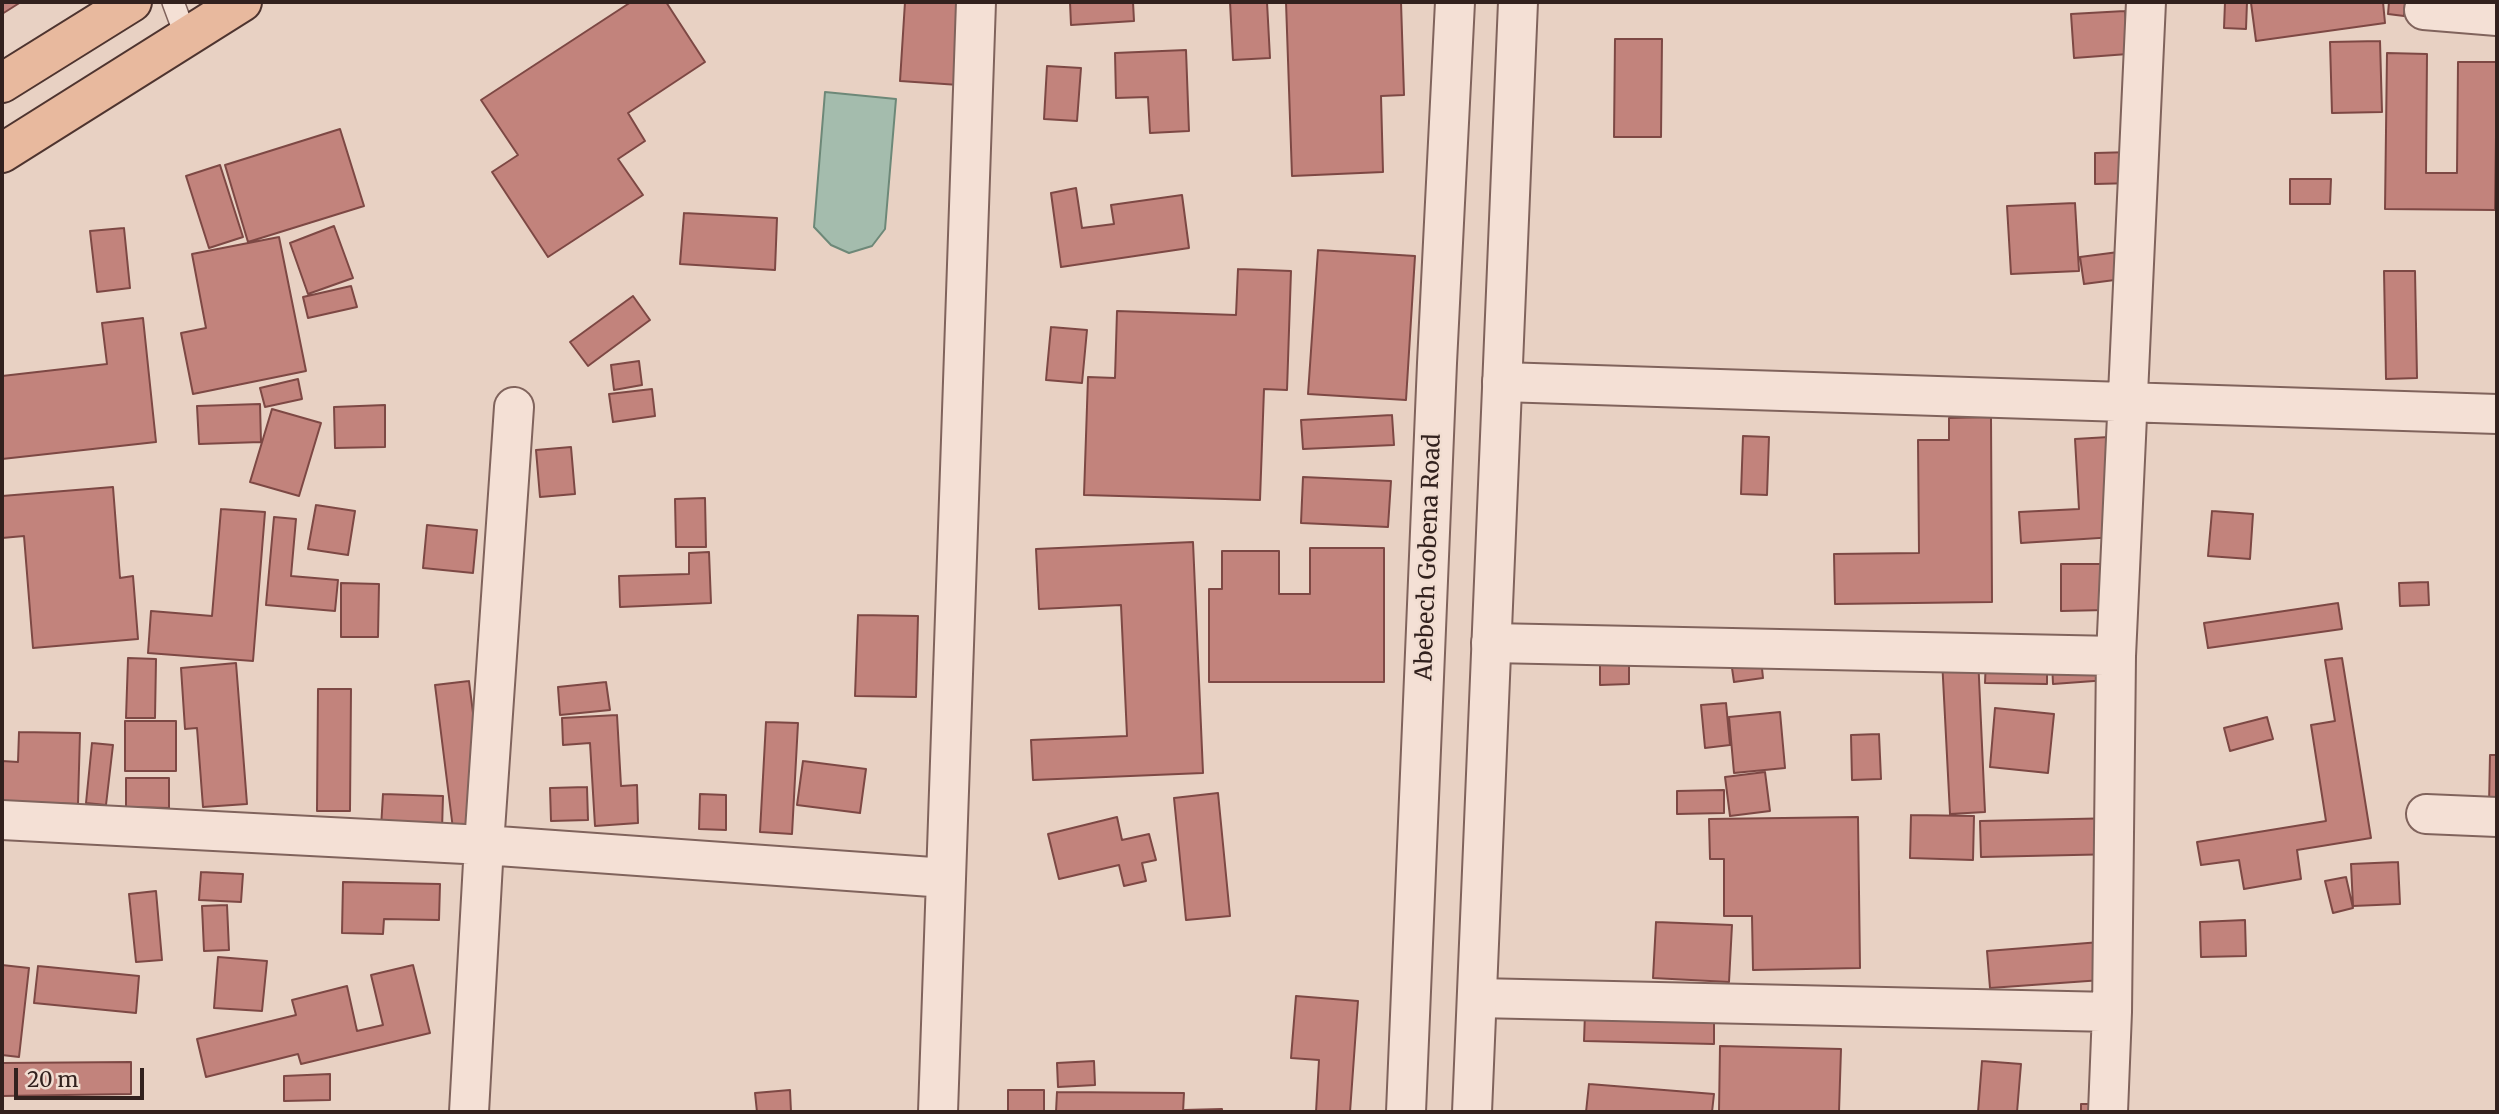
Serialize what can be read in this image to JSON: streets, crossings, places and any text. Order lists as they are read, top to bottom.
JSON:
{
  "streets": {
    "street": ["Abebech Gobena Road"]
  },
  "scale_bar": "20 m"
}
